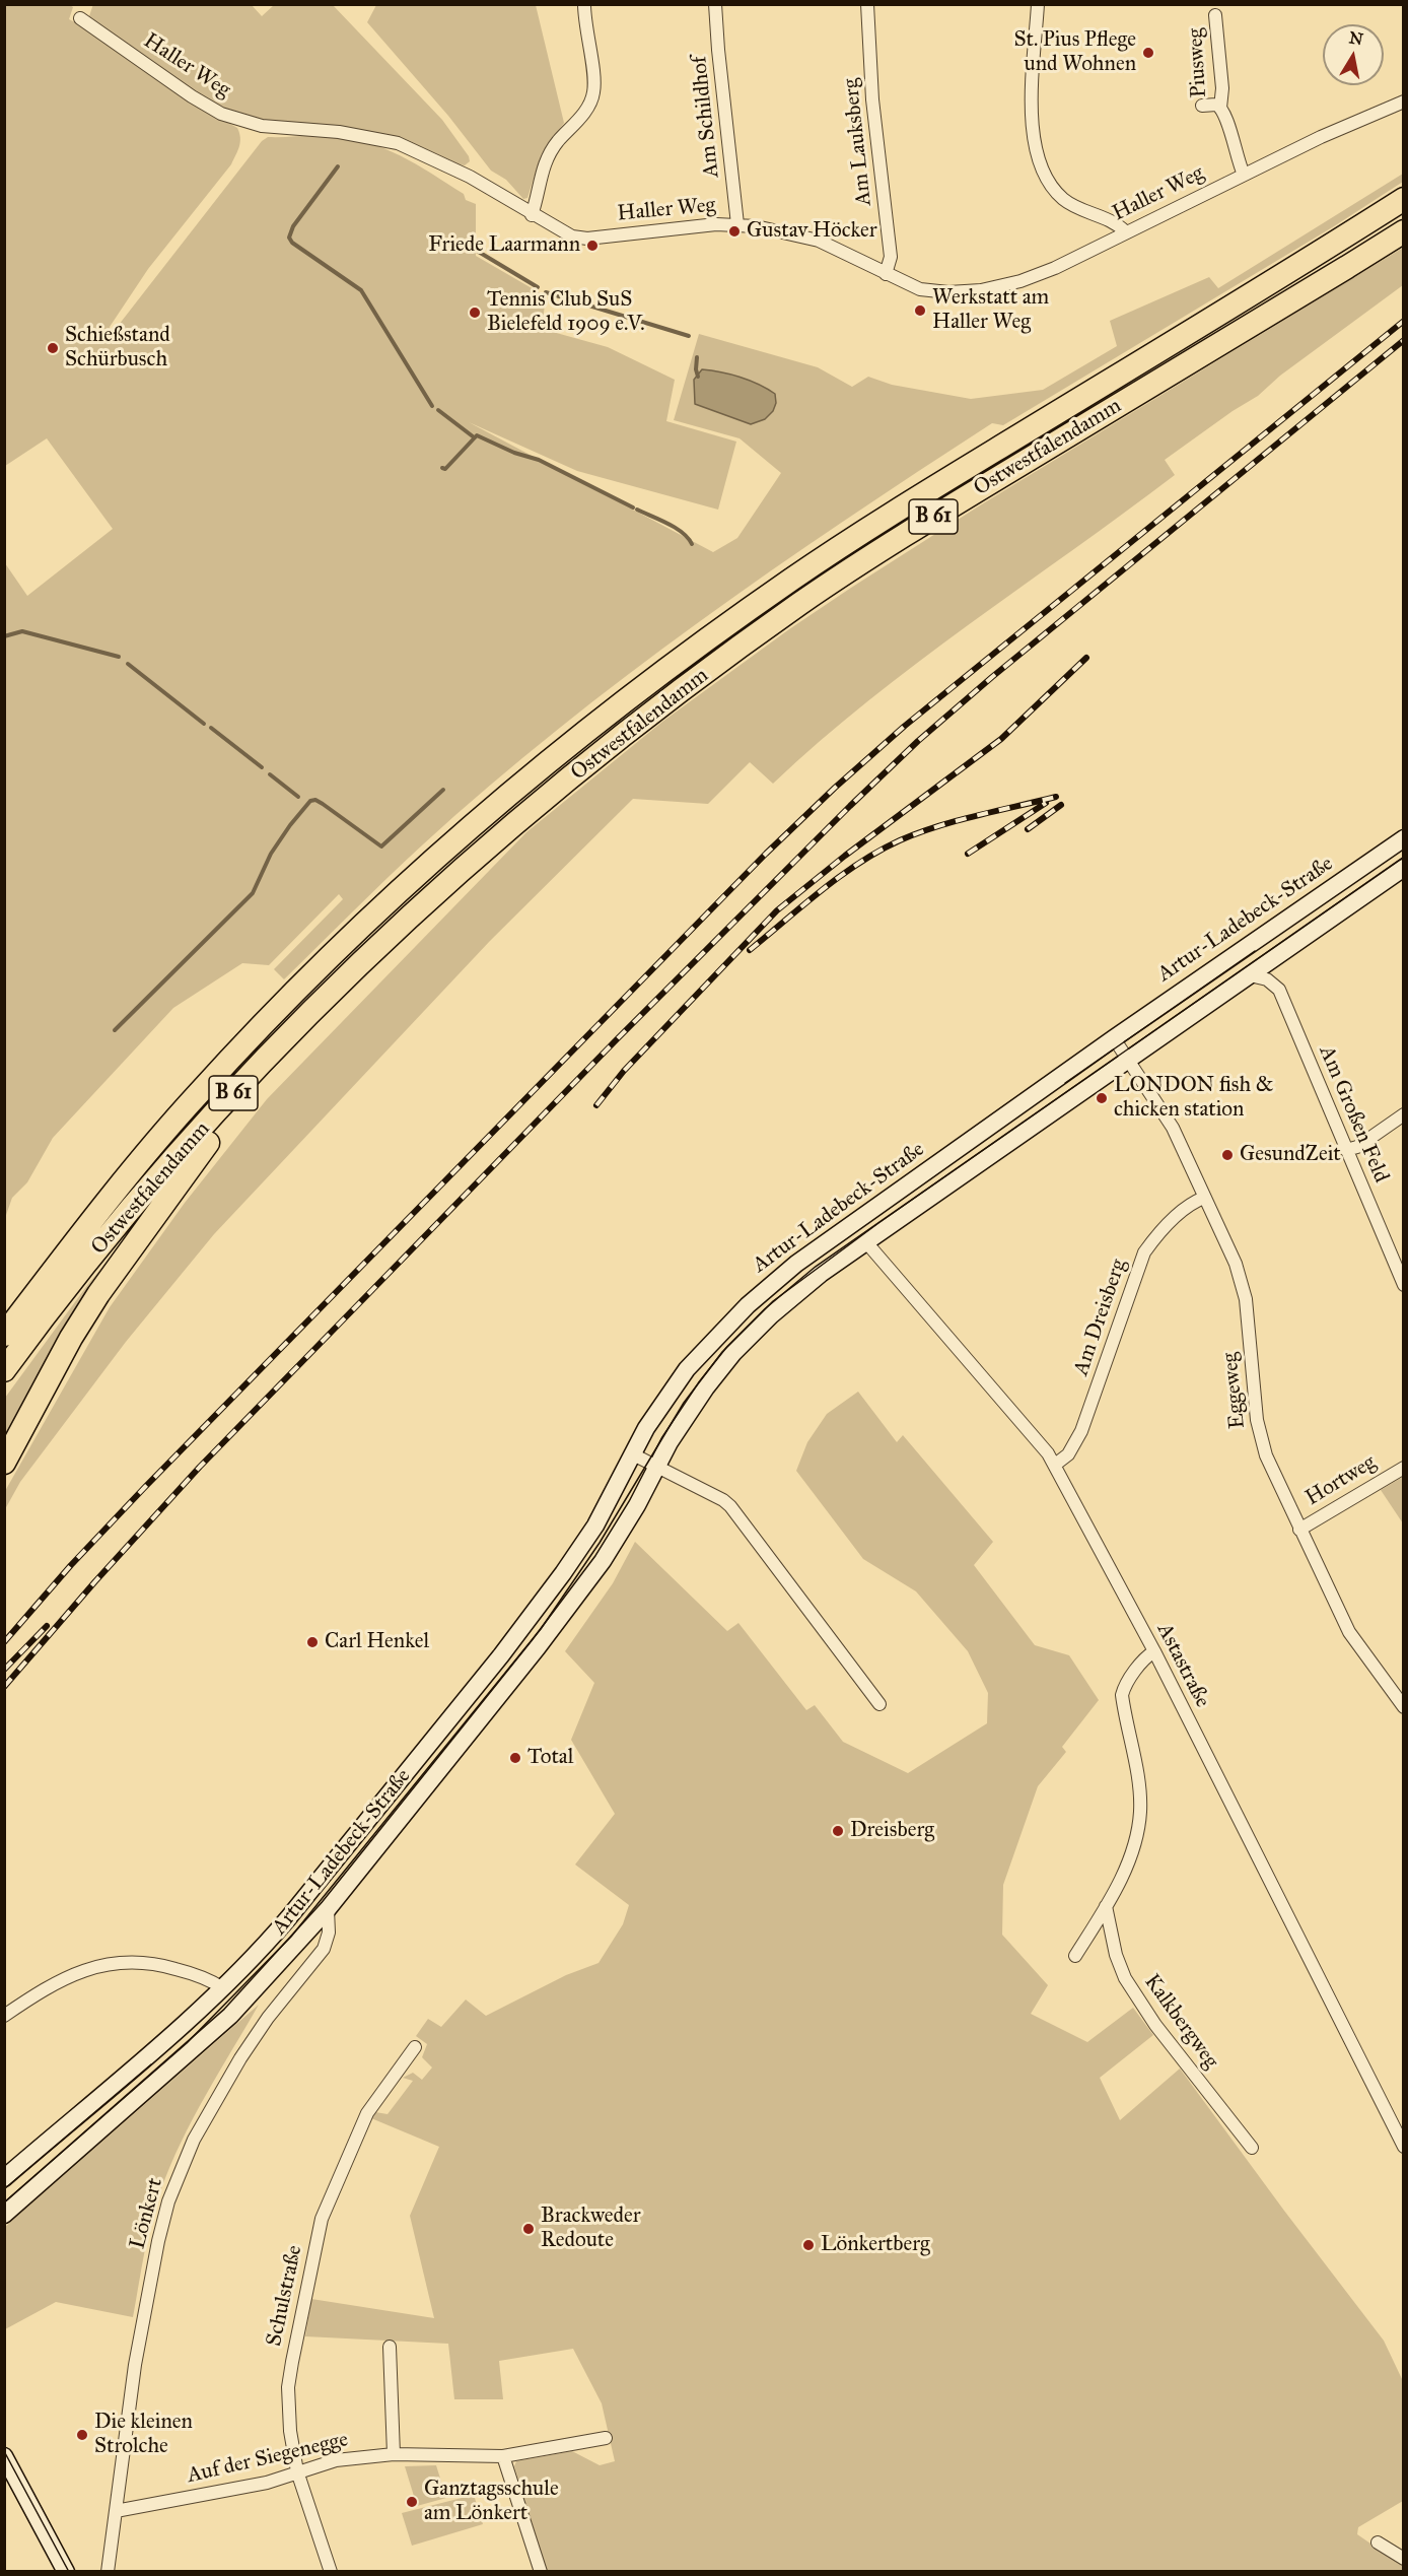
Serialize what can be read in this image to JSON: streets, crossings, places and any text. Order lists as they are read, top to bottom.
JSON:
{
  "streets": {
    "highway": ["Ostwestfalendamm", "B 61"],
    "street": [
      "Piusweg",
      "Haller Weg",
      "Am Schildhof",
      "Am Lauksberg",
      "Artur-Ladebeck-Straße",
      "Am Großen Feld",
      "Am Dreisberg",
      "Eggeweg",
      "Hortweg",
      "Astastraße",
      "Kalkbergweg",
      "Lönkert",
      "Schulstraße",
      "Auf der Siegenegge"
    ]
  },
  "crossings": [
    ["Piusweg", "Haller Weg"],
    ["Haller Weg", "Am Schildhof"],
    ["Haller Weg", "Am Lauksberg"],
    ["Ostwestfalendamm", "B 61"],
    ["Artur-Ladebeck-Straße", "Am Großen Feld"],
    ["Artur-Ladebeck-Straße", "Eggeweg"],
    ["Artur-Ladebeck-Straße", "Astastraße"],
    ["Artur-Ladebeck-Straße", "Lönkert"],
    ["Am Dreisberg", "Eggeweg"],
    ["Am Dreisberg", "Astastraße"],
    ["Eggeweg", "Hortweg"],
    ["Lönkert", "Auf der Siegenegge"],
    ["Schulstraße", "Auf der Siegenegge"]
  ],
  "places": [
    "St. Pius Pflege und Wohnen",
    "Gustav Höcker",
    "Friede Laarmann",
    "Werkstatt am Haller Weg",
    "Tennis Club SuS Bielefeld 1909 e.V.",
    "Schießstand Schürbusch",
    "LONDON fish & chicken station",
    "GesundZeit",
    "Carl Henkel",
    "Total",
    "Dreisberg",
    "Brackweder Redoute",
    "Lönkertberg",
    "Die kleinen Strolche",
    "Ganztagsschule am Lönkert"
  ],
  "north": "top"
}
